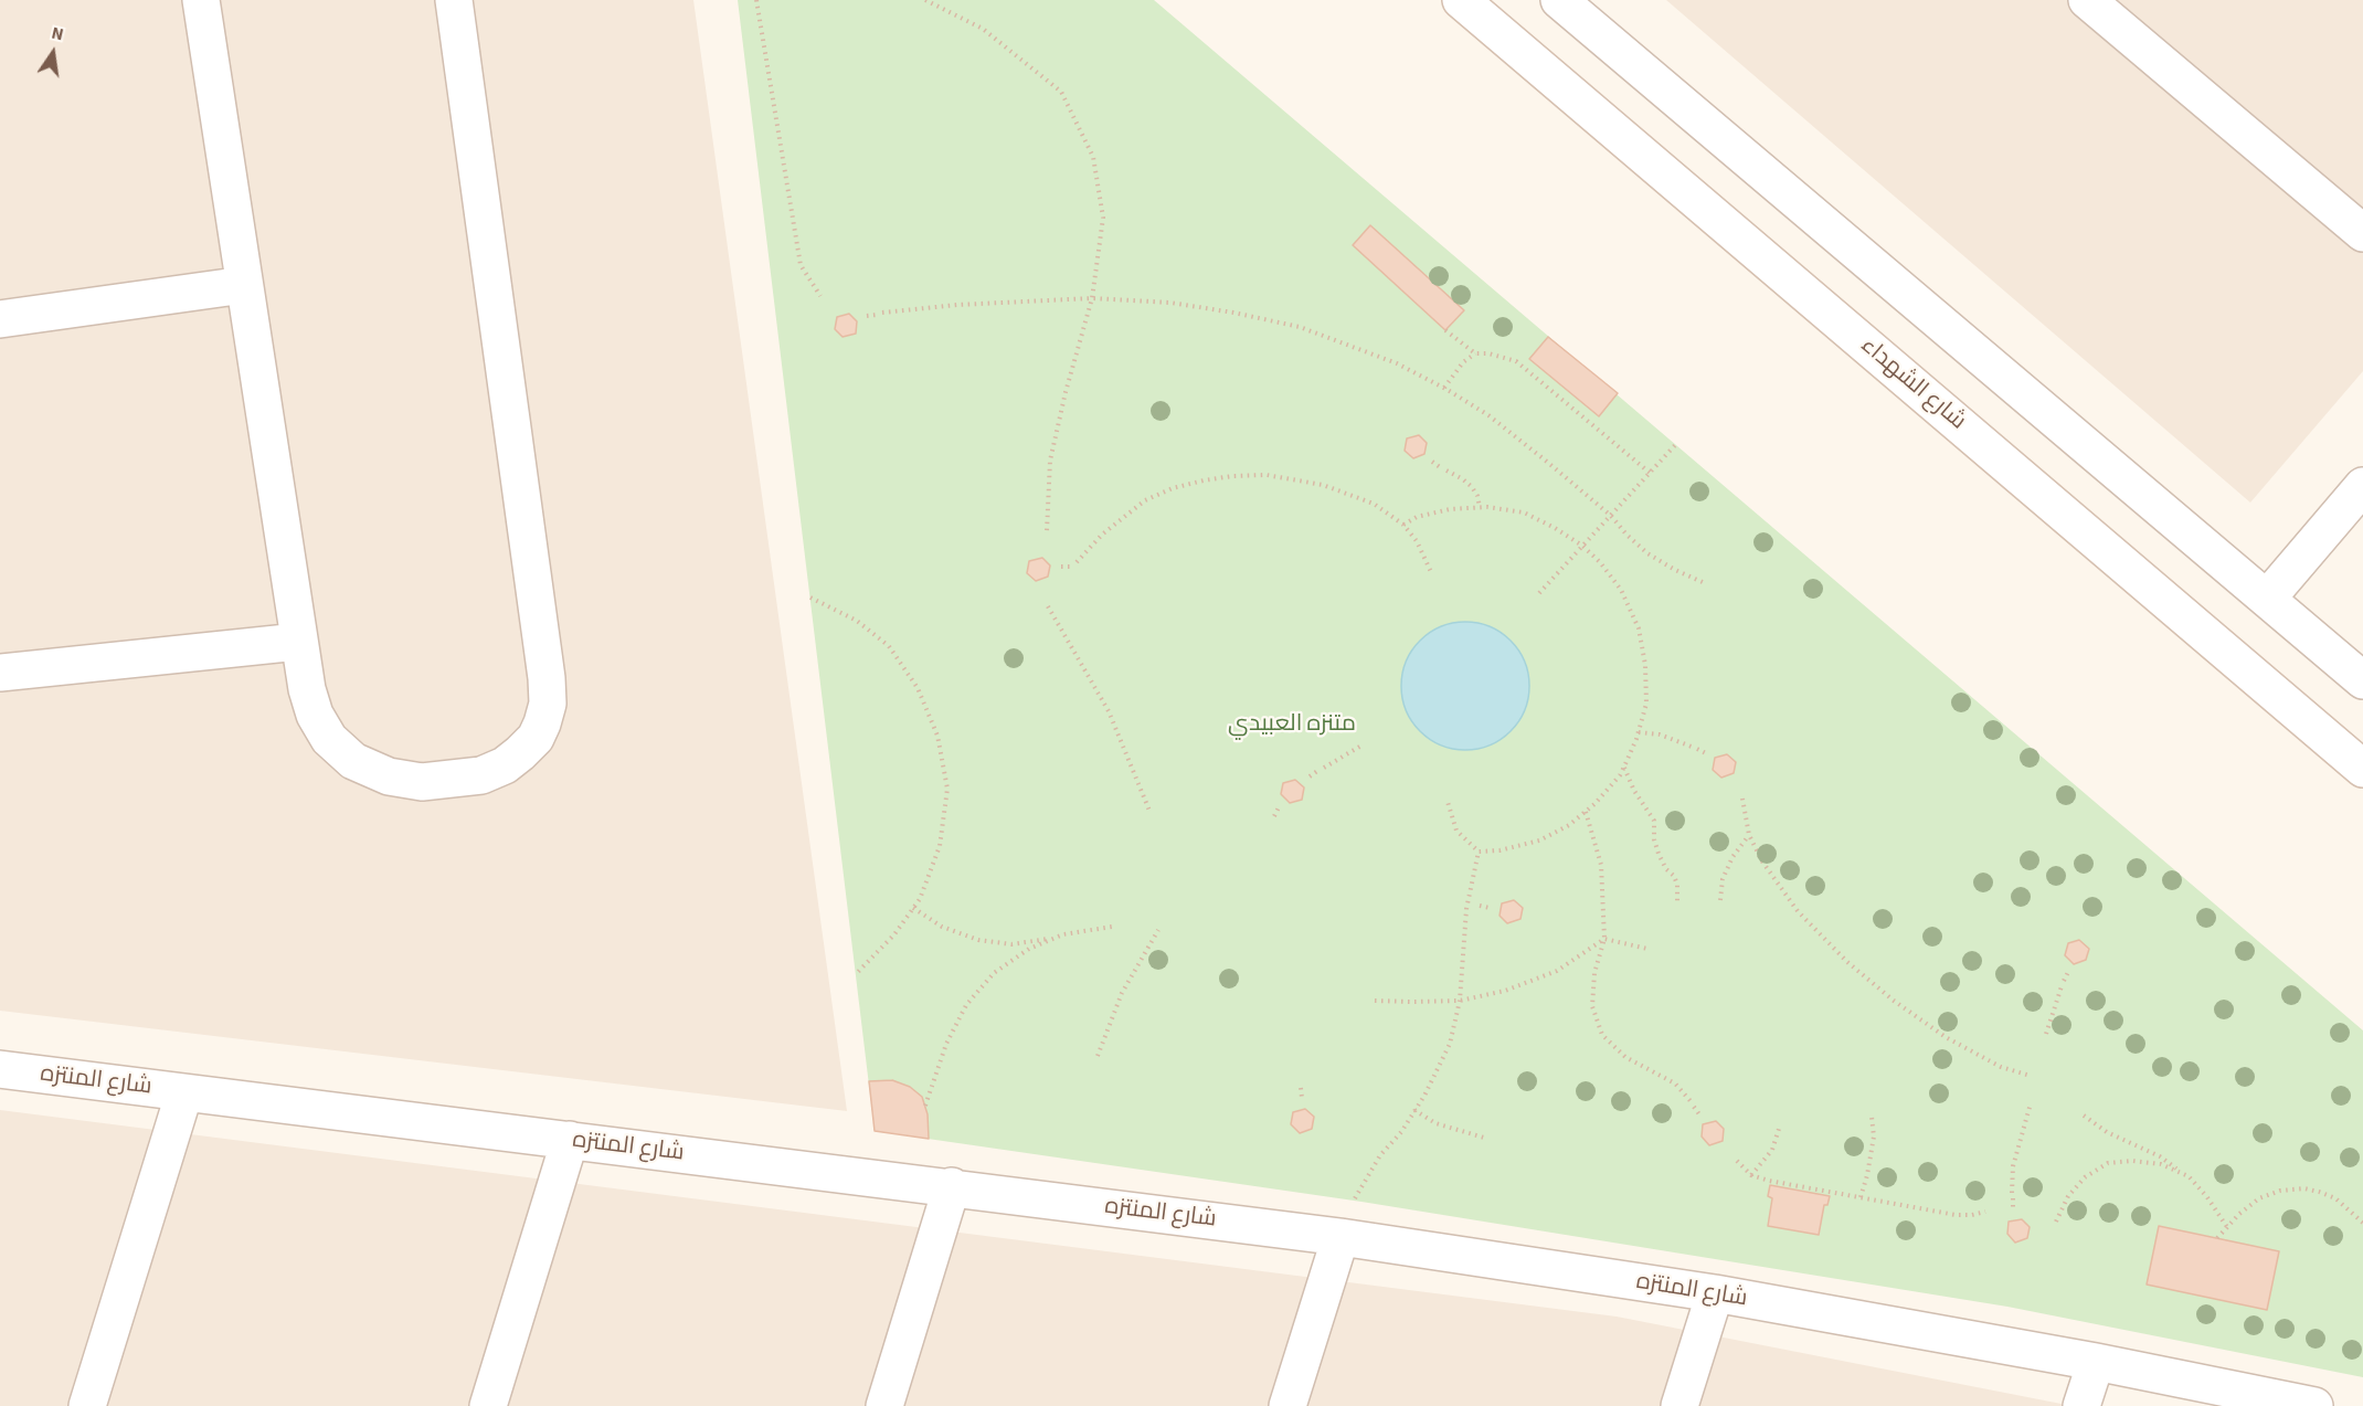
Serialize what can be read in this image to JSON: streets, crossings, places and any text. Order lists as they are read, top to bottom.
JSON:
{
  "streets": {
    "street": ["شارع الشهداء", "شارع المنتزه"]
  },
  "parks": ["متنزه العبيدي"],
  "north": "top"
}
